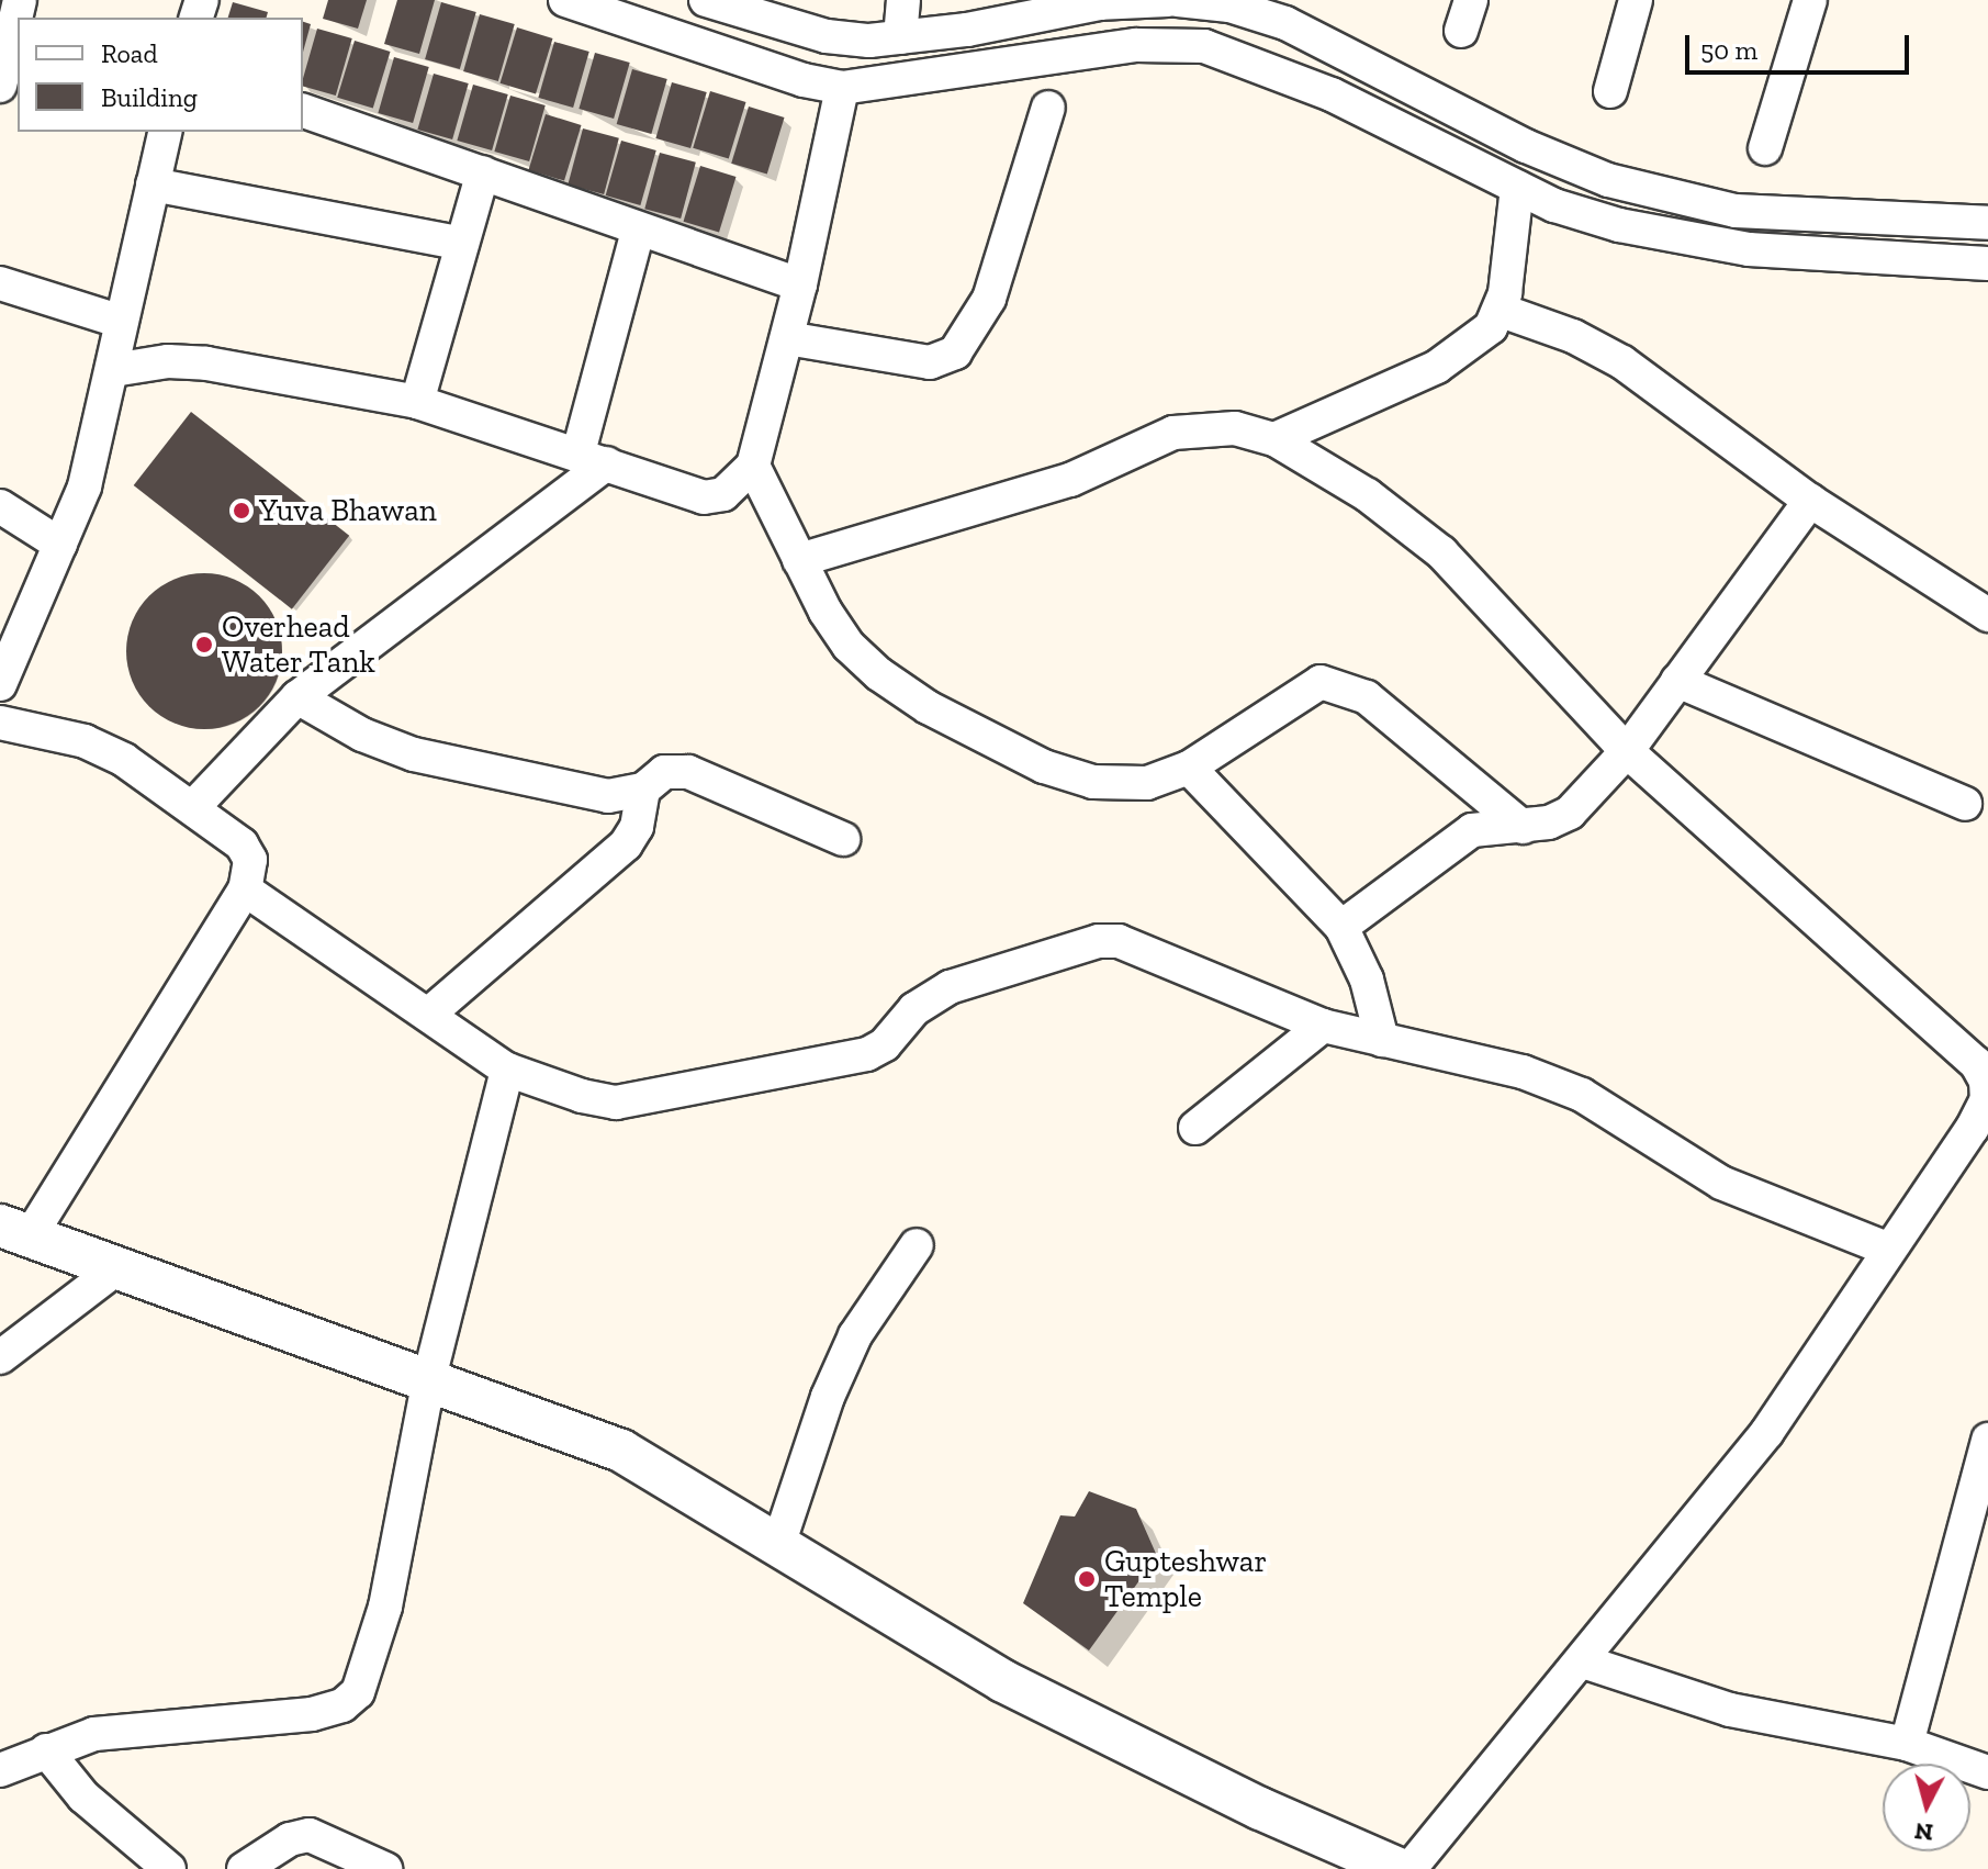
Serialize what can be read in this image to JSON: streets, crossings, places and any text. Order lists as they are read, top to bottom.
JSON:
{
  "places": ["Yuva Bhawan", "Overhead Water Tank", "Gupteshwar Temple"],
  "legend": ["Road", "Building"],
  "scale_bar": "50 m",
  "north": "bottom"
}
